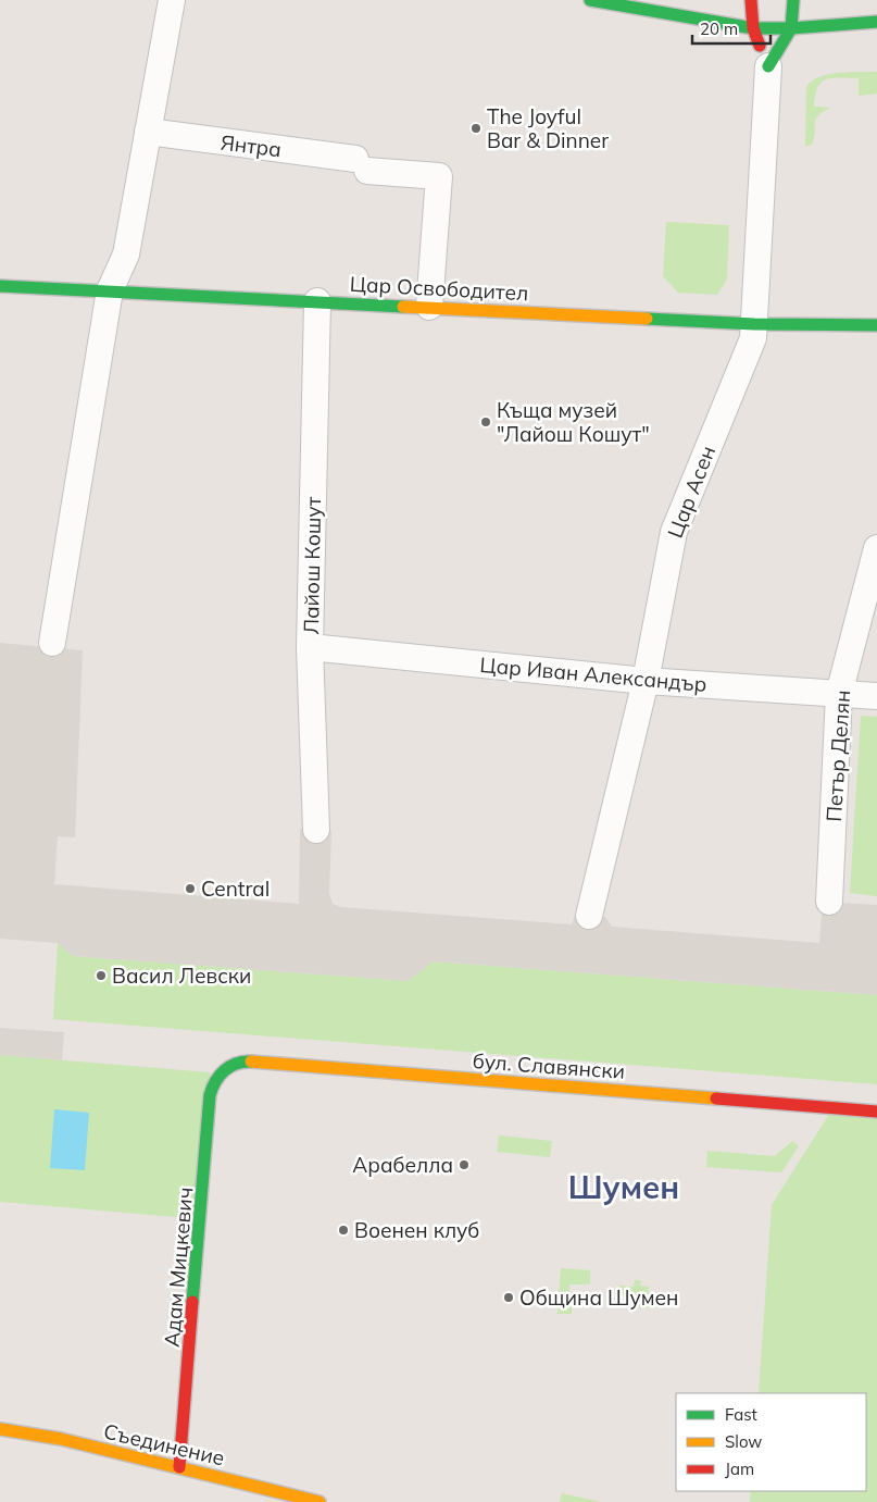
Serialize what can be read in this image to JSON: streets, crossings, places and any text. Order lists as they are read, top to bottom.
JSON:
{
  "streets": {
    "street": [
      "Янтра",
      "Цар Освободител",
      "Цар Асен",
      "Лайош Кошут",
      "Цар Иван Александър",
      "Петър Делян",
      "бул. Славянски",
      "Адам Мицкевич",
      "Съединение"
    ]
  },
  "crossings": [
    ["Янтра", "Цар Освободител"],
    ["Цар Освободител", "Цар Асен"],
    ["Цар Освободител", "Лайош Кошут"],
    ["Цар Асен", "Цар Иван Александър"],
    ["Лайош Кошут", "Цар Иван Александър"],
    ["Цар Иван Александър", "Петър Делян"],
    ["бул. Славянски", "Адам Мицкевич"],
    ["Адам Мицкевич", "Съединение"]
  ],
  "districts": ["Шумен"],
  "places": [
    "The Joyful Bar & Dinner",
    "Къща музей \"Лайош Кошут\"",
    "Central",
    "Васил Левски",
    "Арабелла",
    "Военен клуб",
    "Община Шумен"
  ],
  "legend": ["Fast", "Slow", "Jam"],
  "scale_bar": "20 m"
}
